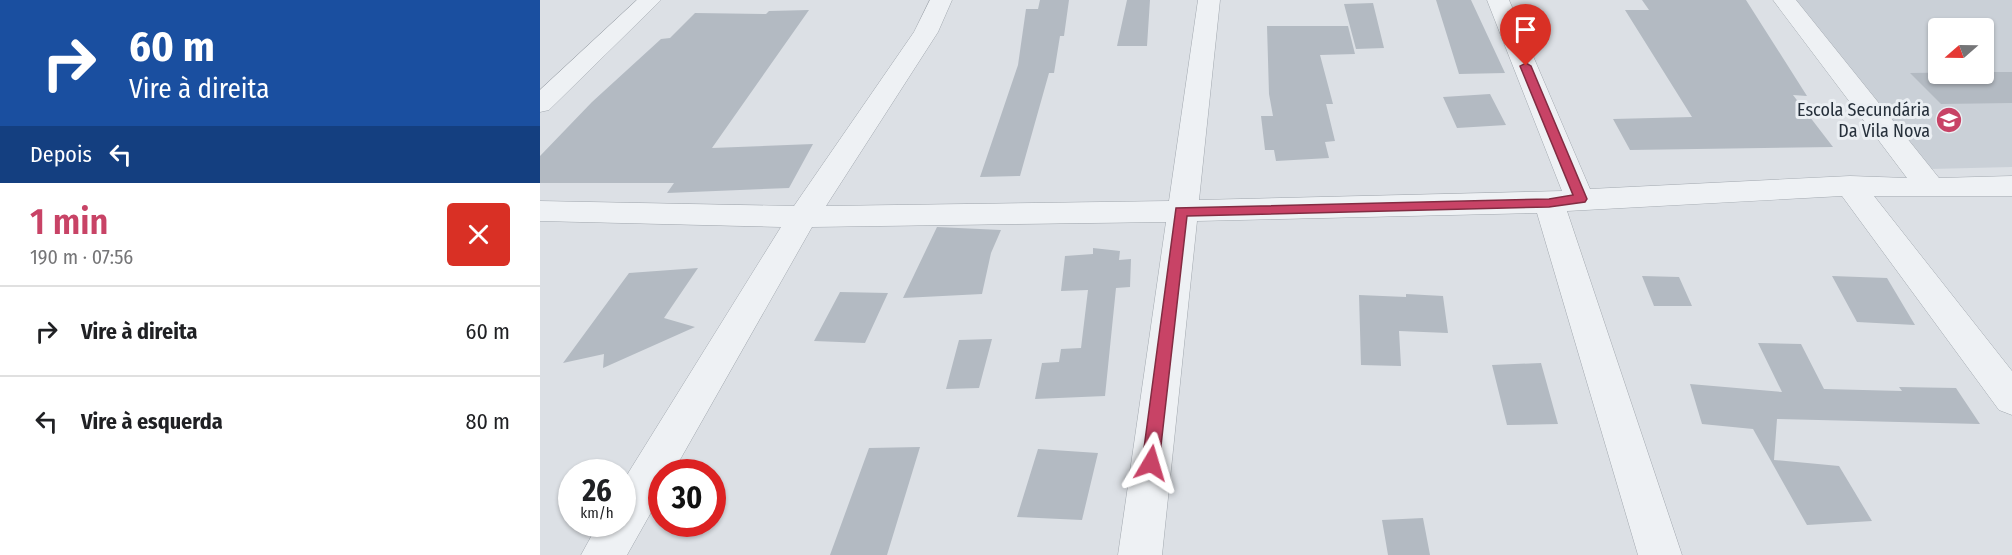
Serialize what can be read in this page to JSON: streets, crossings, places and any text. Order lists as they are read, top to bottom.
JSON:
{
  "places": {
    "school or university": ["Escola Secundária Da Vila Nova"]
  },
  "north": "left",
  "page": {
    "turn": ["60 m", "Vire à direita"],
    "then": "Depois",
    "heading": ["1 min", "190 m · 07:56"],
    "list": [
      {
        "name": "Vire à direita",
        "value": "60 m"
      },
      {
        "name": "Vire à esquerda",
        "value": "80 m"
      }
    ],
    "speed": "26 km/h",
    "limit": "30"
  }
}
